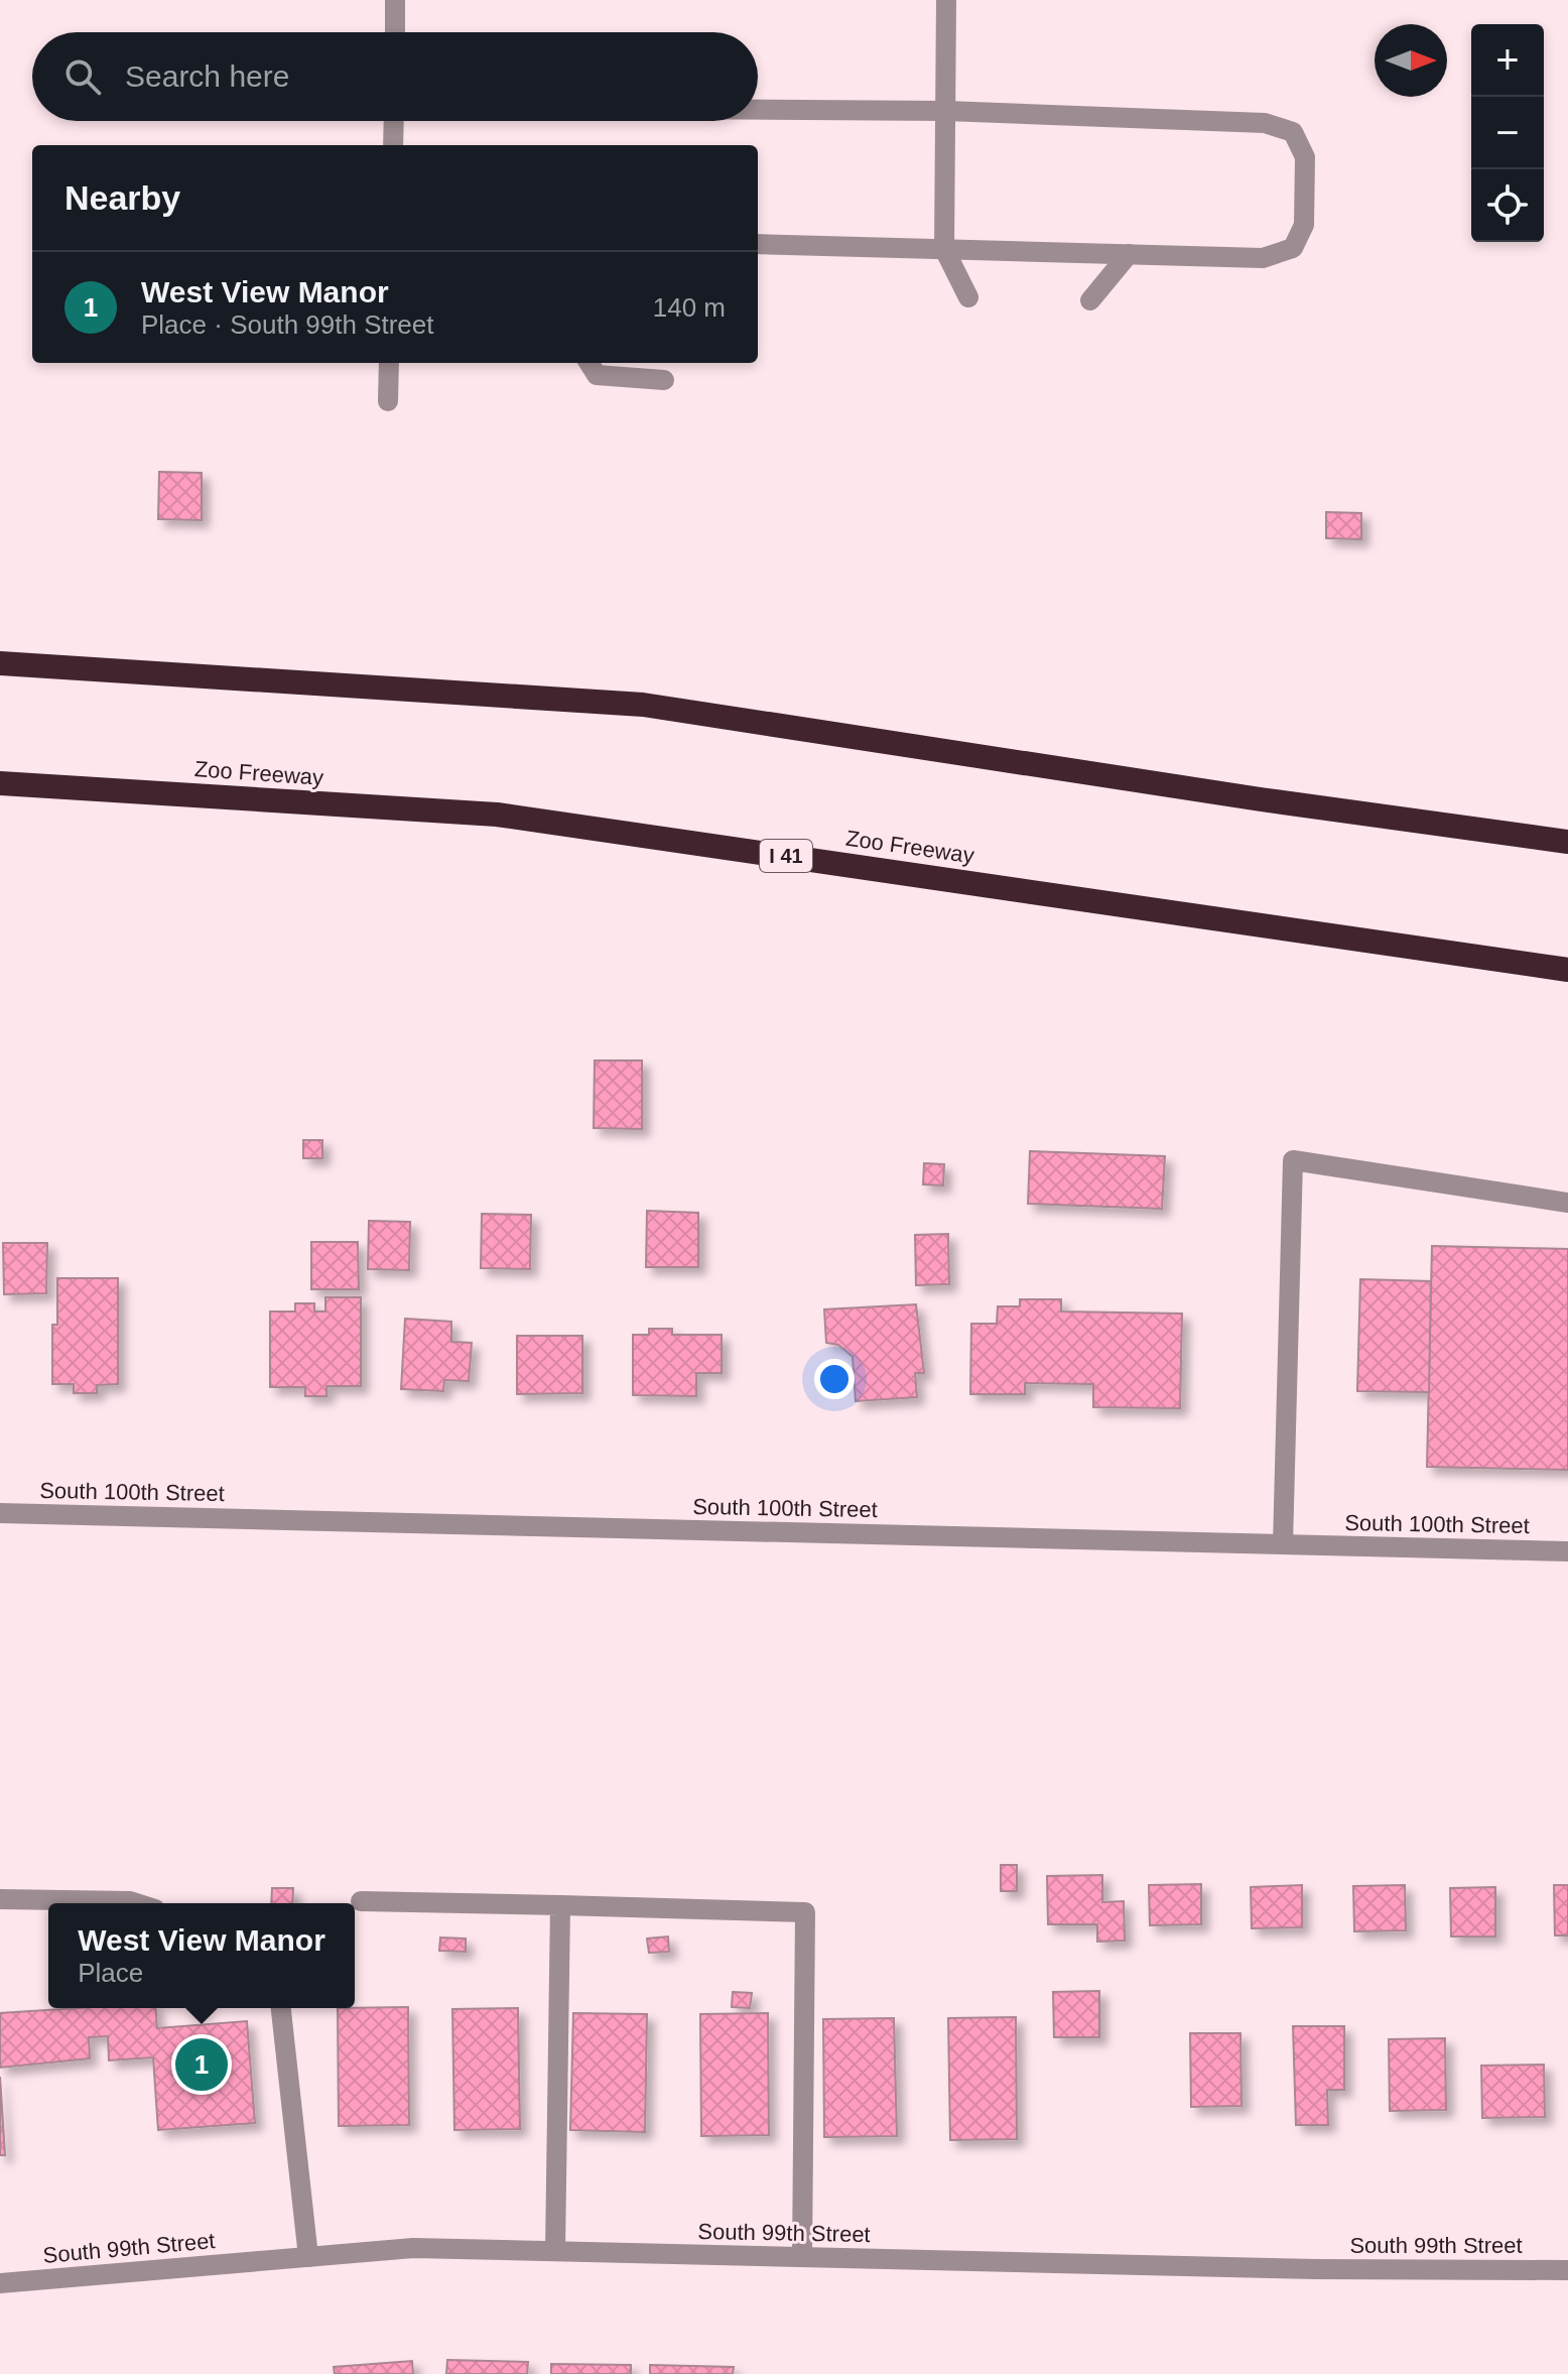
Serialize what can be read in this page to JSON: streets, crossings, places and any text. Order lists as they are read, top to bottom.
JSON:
{
  "streets": {
    "highway": ["Zoo Freeway", "I 41"],
    "street": ["South 100th Street", "South 99th Street"]
  },
  "north": "right",
  "page": {
    "map_buttons": ["+", "−"],
    "search": "Search here",
    "heading": "Nearby",
    "list": [
      {
        "mark": "1",
        "name": "West View Manor",
        "note": "Place · South 99th Street",
        "value": "140 m"
      }
    ],
    "popup": ["West View Manor", "Place"],
    "pins": "1"
  }
}
